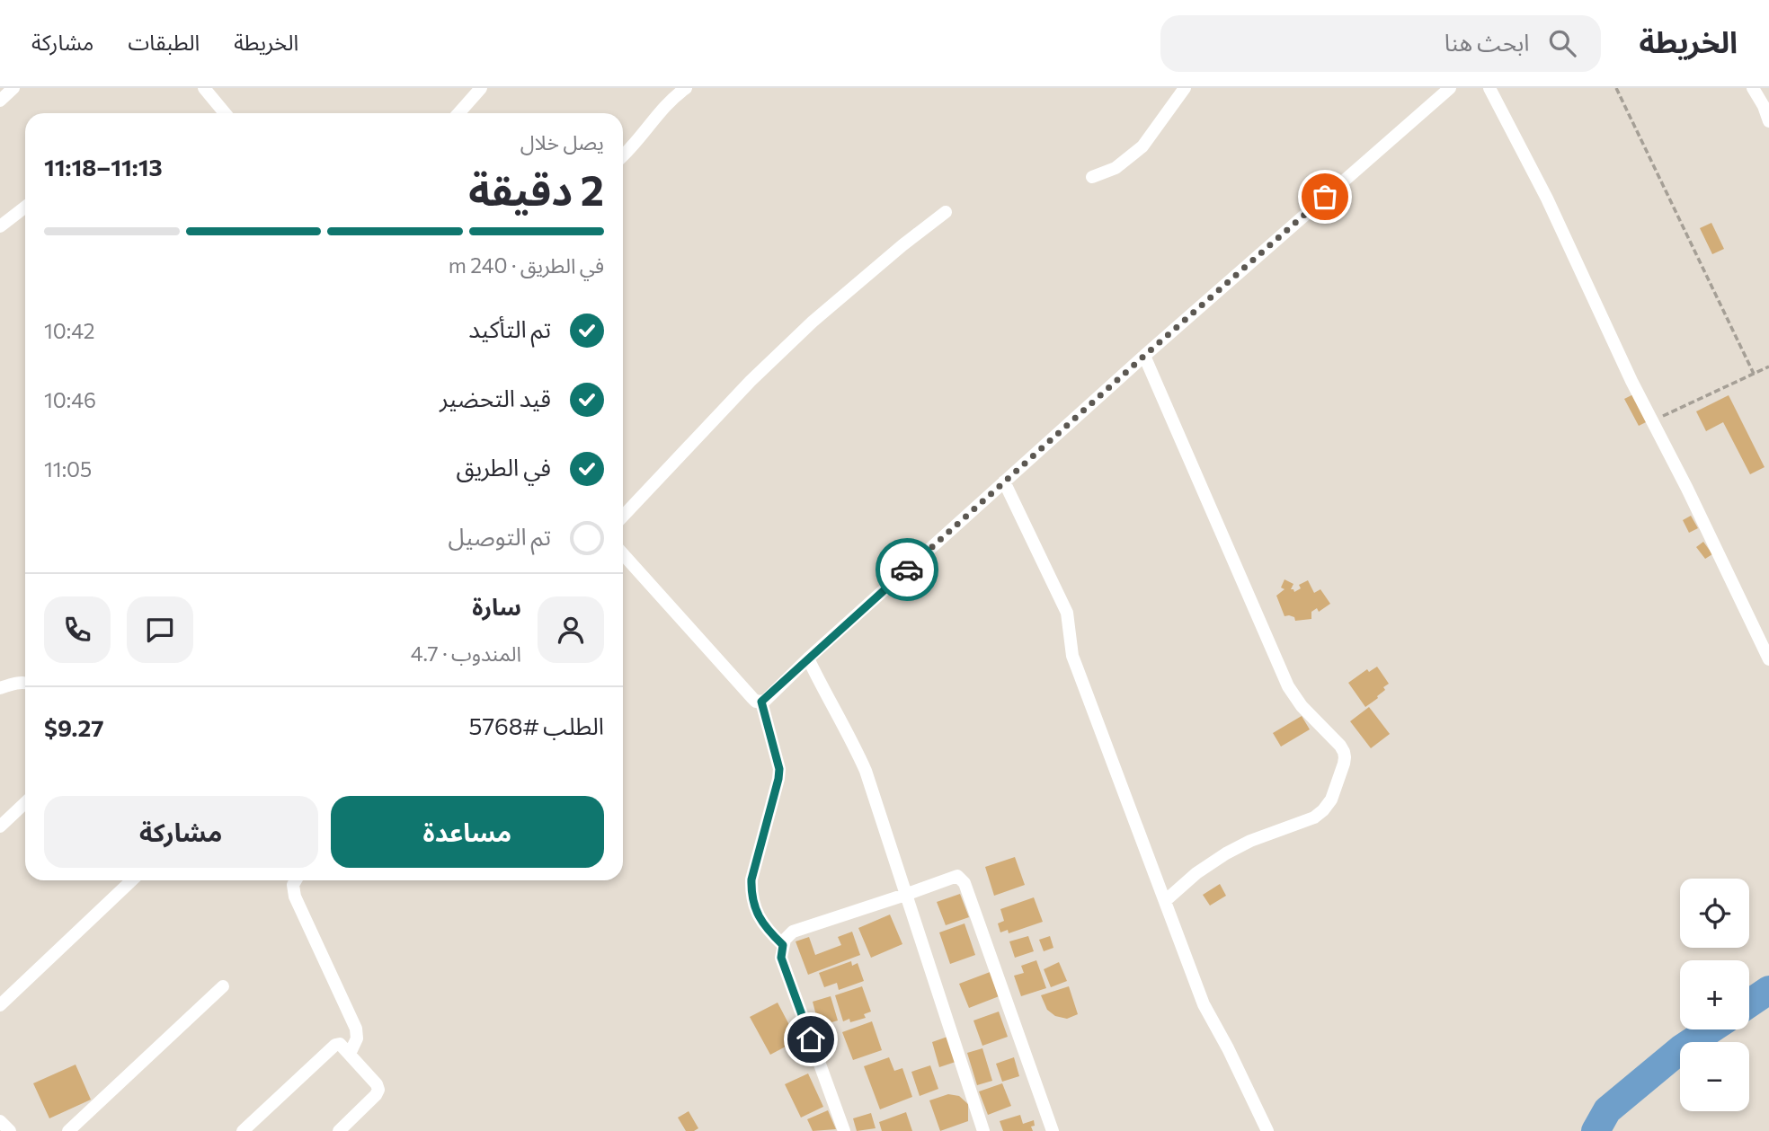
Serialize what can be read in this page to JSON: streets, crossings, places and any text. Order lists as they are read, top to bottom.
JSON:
{
  "page": {
    "header": "الخريطة",
    "search": "ابحث هنا",
    "nav": ["الخريطة", "الطبقات", "مشاركة"],
    "heading": ["2 دقيقة", "يصل خلال", "11:13–11:18"],
    "panel": [
      "سارة",
      "المندوب · 4.7",
      "الطلب #5768",
      "$9.27"
    ],
    "bar": "في الطريق · 240 m",
    "list": [
      ["تم التأكيد", "10:42"],
      ["قيد التحضير", "10:46"],
      ["في الطريق", "11:05"],
      "تم التوصيل"
    ],
    "buttons": ["مساعدة", "مشاركة"],
    "map_buttons": ["+", "−"]
  }
}
